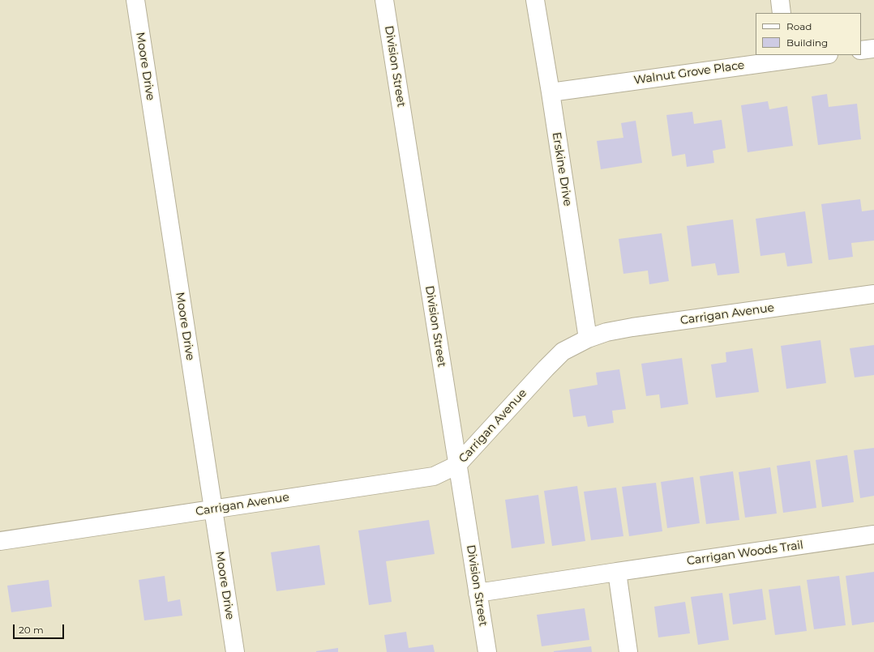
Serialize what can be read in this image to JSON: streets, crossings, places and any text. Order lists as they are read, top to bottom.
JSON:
{
  "streets": {
    "street": [
      "Moore Drive",
      "Division Street",
      "Walnut Grove Place",
      "Erskine Drive",
      "Carrigan Avenue",
      "Carrigan Woods Trail"
    ]
  },
  "crossings": [
    ["Moore Drive", "Carrigan Avenue"],
    ["Division Street", "Carrigan Avenue"],
    ["Division Street", "Carrigan Woods Trail"],
    ["Walnut Grove Place", "Erskine Drive"],
    ["Erskine Drive", "Carrigan Avenue"]
  ],
  "legend": ["Road", "Building"],
  "scale_bar": "20 m"
}
